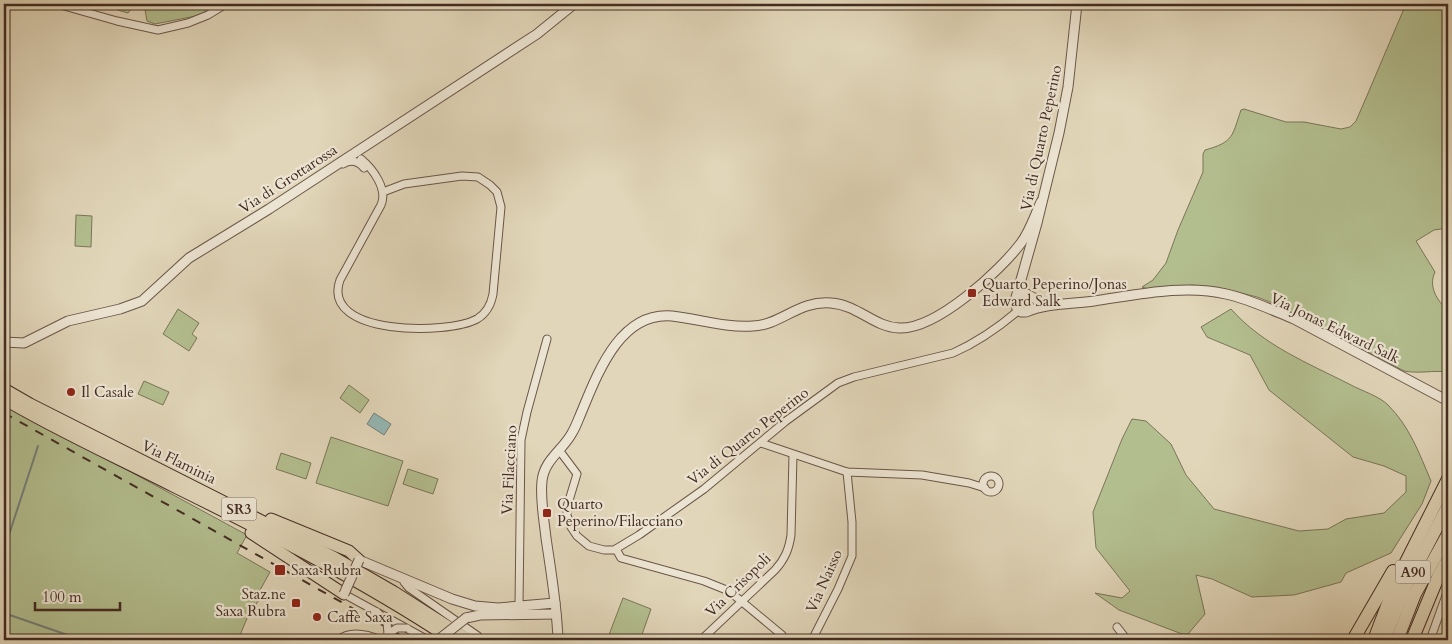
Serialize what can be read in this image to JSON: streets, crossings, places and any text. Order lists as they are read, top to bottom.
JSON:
{
  "streets": {
    "highway": ["Via Flaminia", "SR3", "A90"],
    "street": [
      "Via di Quarto Peperino",
      "Via di Grottarossa",
      "Via Jonas Edward Salk",
      "Via Filacciano",
      "Via Naisso",
      "Via Crisopoli"
    ]
  },
  "crossings": [
    ["Via di Quarto Peperino", "Via Jonas Edward Salk"]
  ],
  "places": {
    "transit": [
      "Quarto Peperino/Jonas Edward Salk",
      "Quarto Peperino/Filacciano",
      "Saxa Rubra",
      "Staz.ne Saxa Rubra"
    ],
    "other": ["Il Casale", "Caffè Saxa"]
  },
  "scale_bar": "100 m"
}
